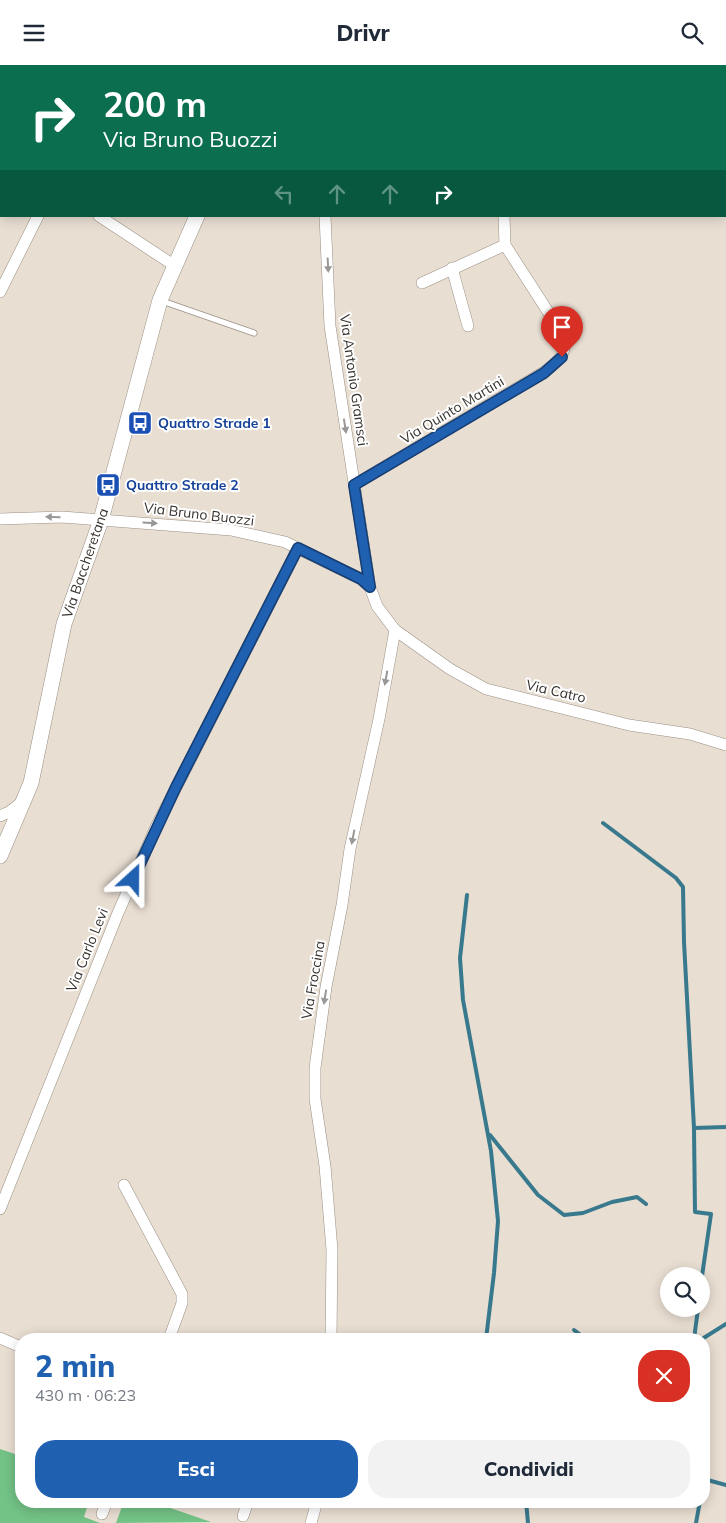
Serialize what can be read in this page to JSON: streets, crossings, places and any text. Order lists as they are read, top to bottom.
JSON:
{
  "streets": {
    "street": [
      "Via Antonio Gramsci",
      "Via Quinto Martini",
      "Via Bruno Buozzi",
      "Via Baccheretana",
      "Via Catro",
      "Via Carlo Levi",
      "Via Froccina"
    ]
  },
  "crossings": [
    ["Via Antonio Gramsci", "Via Quinto Martini"],
    ["Via Antonio Gramsci", "Via Bruno Buozzi"],
    ["Via Antonio Gramsci", "Via Catro"],
    ["Via Antonio Gramsci", "Via Froccina"],
    ["Via Bruno Buozzi", "Via Baccheretana"],
    ["Via Bruno Buozzi", "Via Carlo Levi"],
    ["Via Catro", "Via Froccina"]
  ],
  "one_way": ["Via Antonio Gramsci", "Via Froccina"],
  "places": {
    "bus stop": ["Quattro Strade 1", "Quattro Strade 2"]
  },
  "page": {
    "header": "Drivr",
    "turn": ["200 m", "Via Bruno Buozzi"],
    "heading": ["2 min", "430 m · 06:23"],
    "buttons": ["Esci", "Condividi"]
  }
}
